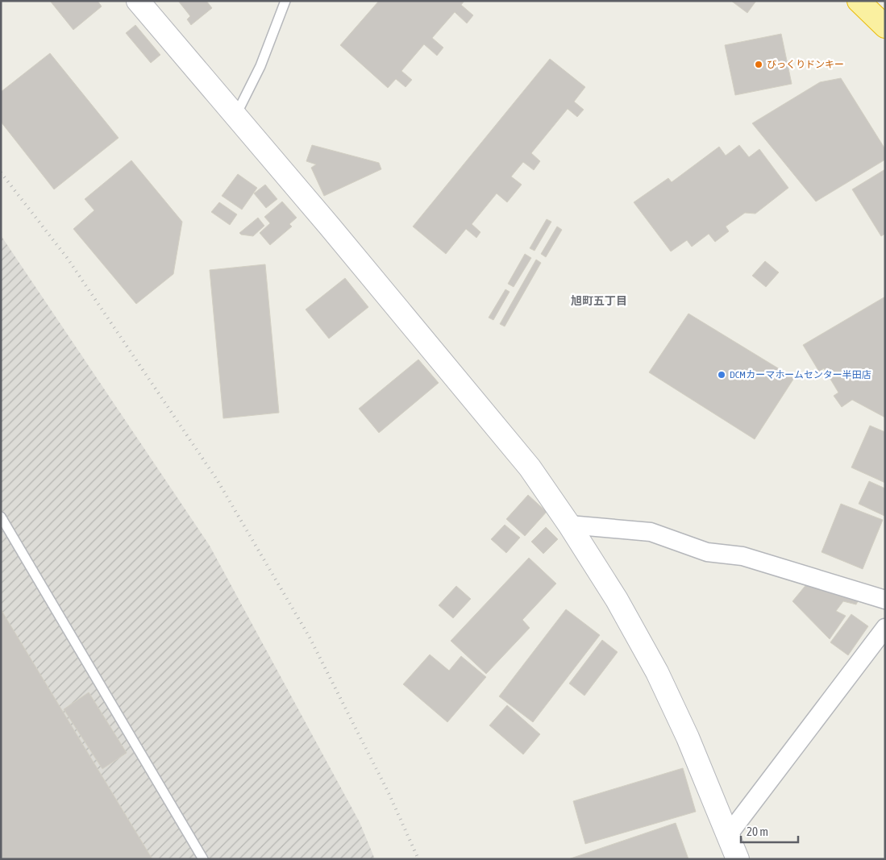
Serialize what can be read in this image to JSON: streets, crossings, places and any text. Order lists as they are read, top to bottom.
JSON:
{
  "districts": ["旭町五丁目"],
  "places": ["びっくりドンキー", "DCMカーマホームセンター半田店"],
  "scale_bar": "20 m"
}
